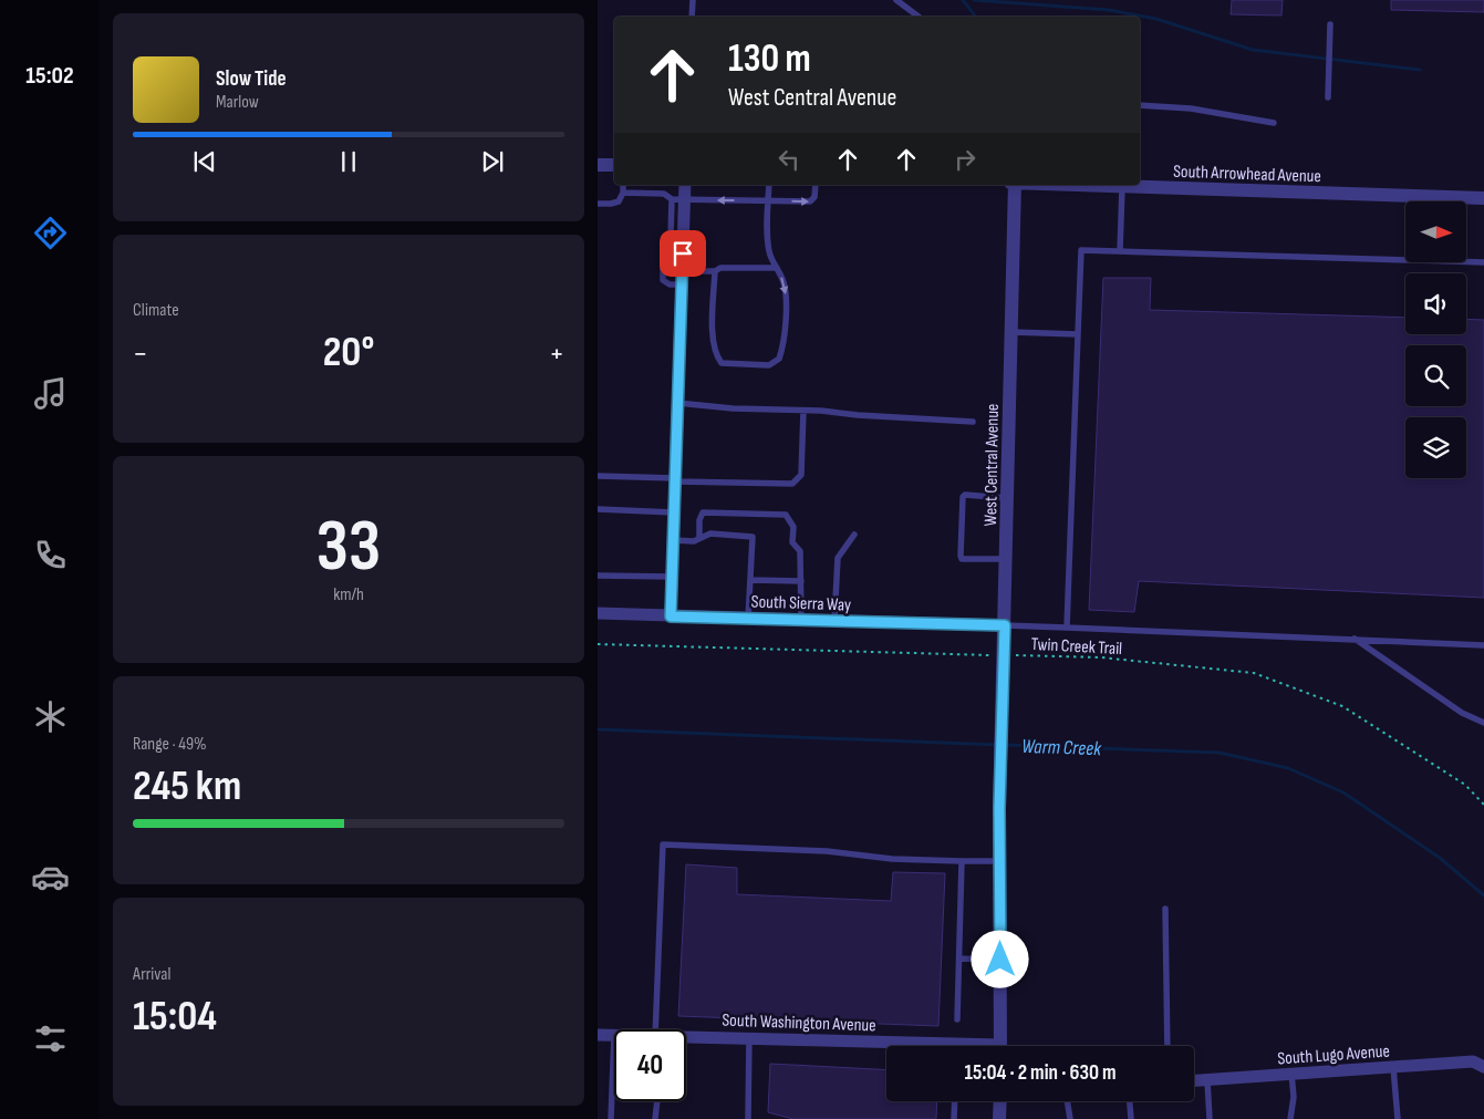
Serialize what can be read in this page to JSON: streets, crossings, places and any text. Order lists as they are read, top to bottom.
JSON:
{
  "streets": {
    "street": [
      "South Arrowhead Avenue",
      "West Central Avenue",
      "South Sierra Way",
      "South Washington Avenue",
      "South Lugo Avenue"
    ],
    "path": ["Twin Creek Trail"]
  },
  "crossings": [
    ["West Central Avenue", "South Sierra Way"],
    ["West Central Avenue", "Twin Creek Trail"]
  ],
  "water": ["Warm Creek"],
  "north": "right",
  "page": {
    "tabs": "15:02",
    "turn": ["130 m", "West Central Avenue"],
    "song": ["Slow Tide", "Marlow"],
    "tile": [
      "Climate",
      ["33", "km/h"],
      ["Range · 49%", "245 km"],
      ["Arrival", "15:04"]
    ],
    "heat": ["−", "20°", "+"],
    "limit": "40",
    "trip": "15:04 · 2 min · 630 m"
  }
}
